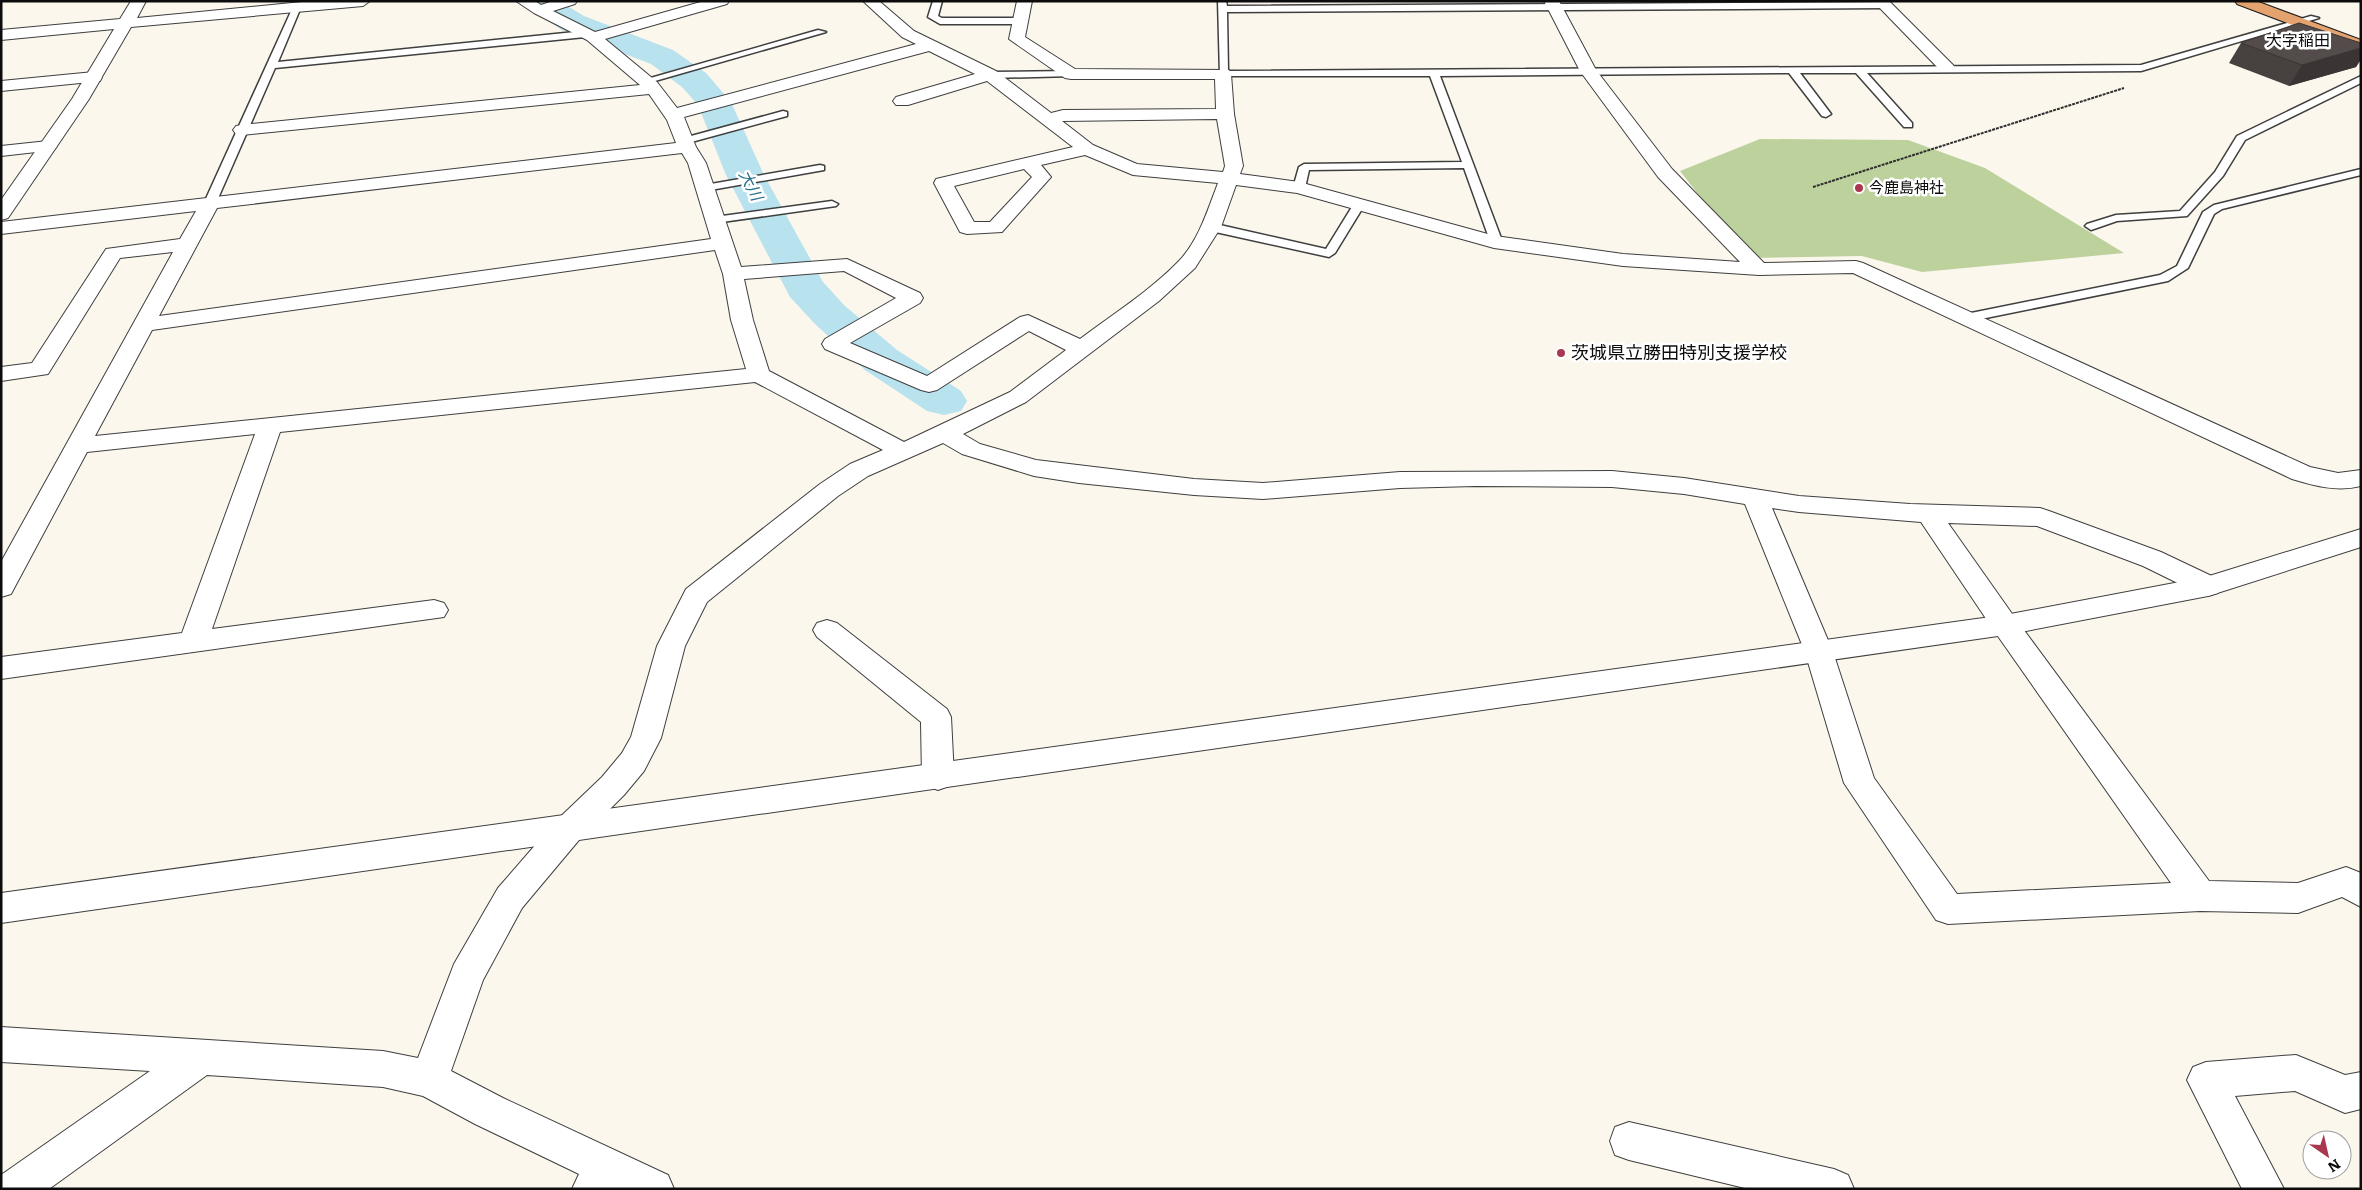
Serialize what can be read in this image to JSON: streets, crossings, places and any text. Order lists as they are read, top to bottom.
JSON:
{
  "districts": ["大字稲田"],
  "water": ["大川"],
  "places": ["今鹿島神社", "茨城県立勝田特別支援学校"],
  "north": "bottom right"
}
